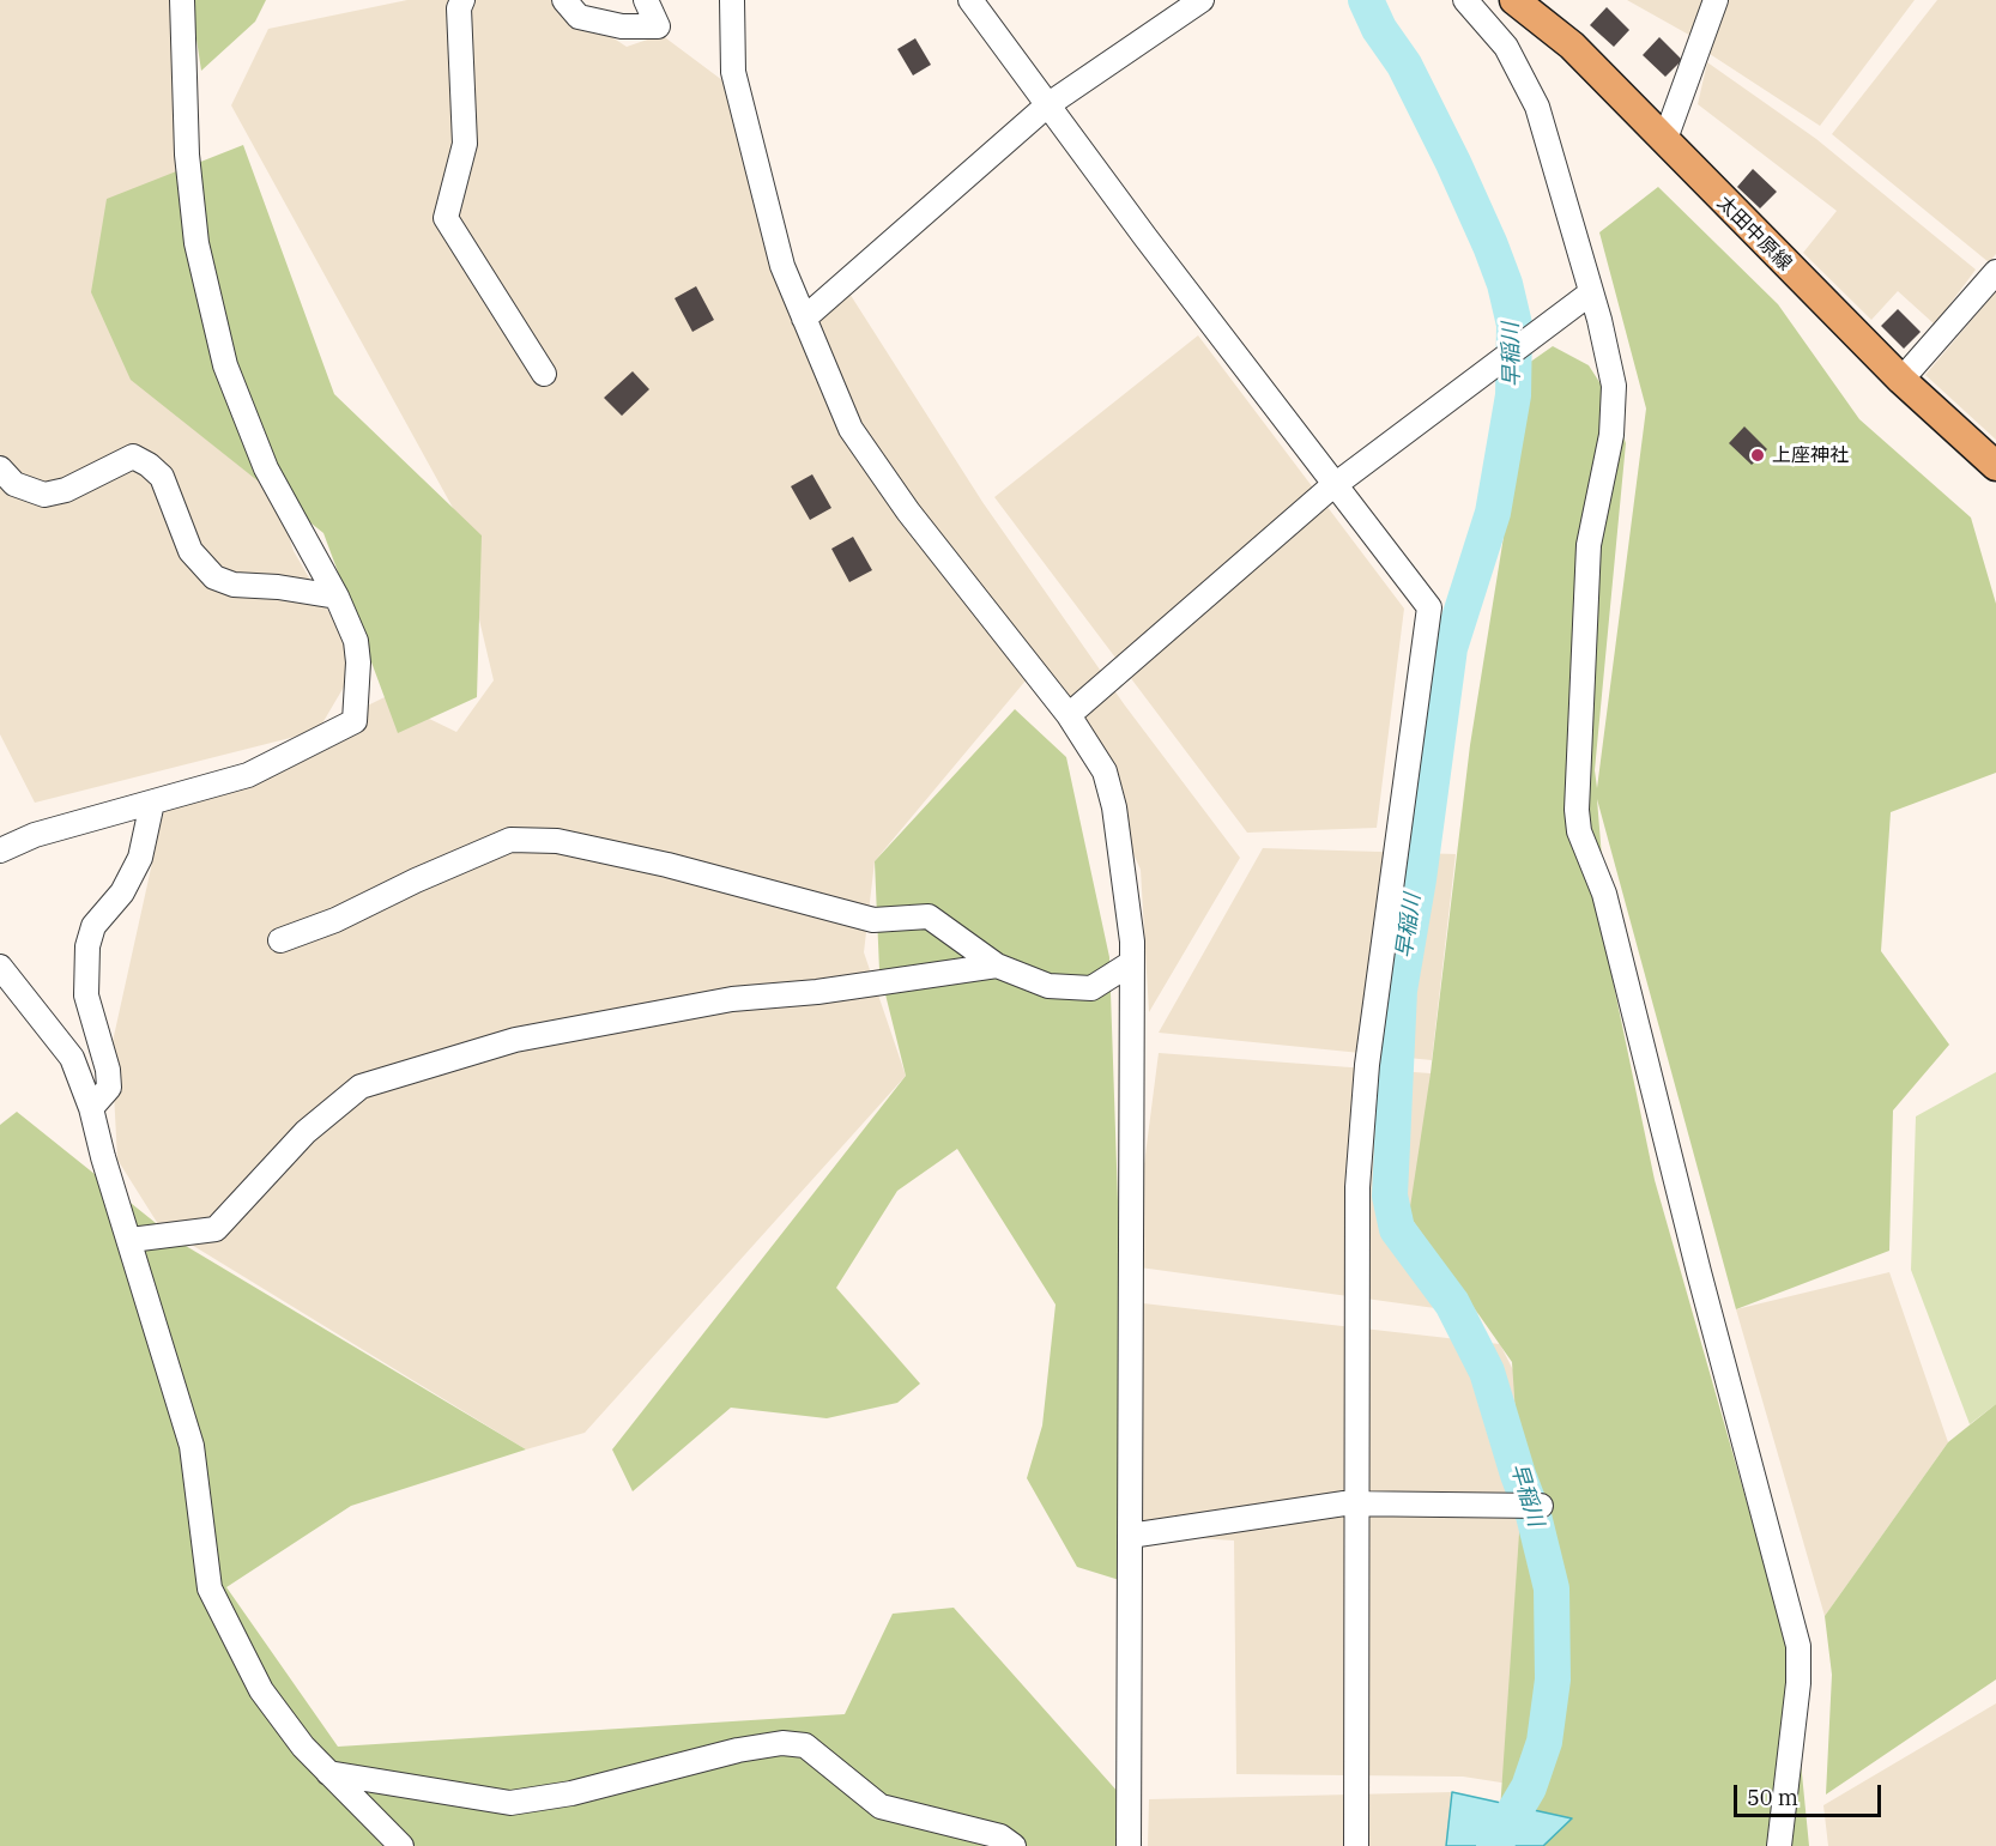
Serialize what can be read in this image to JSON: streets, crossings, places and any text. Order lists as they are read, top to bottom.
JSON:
{
  "streets": {
    "main road": ["太田中原線"]
  },
  "water": ["早稲川"],
  "places": ["上座神社"],
  "scale_bar": "50 m"
}
